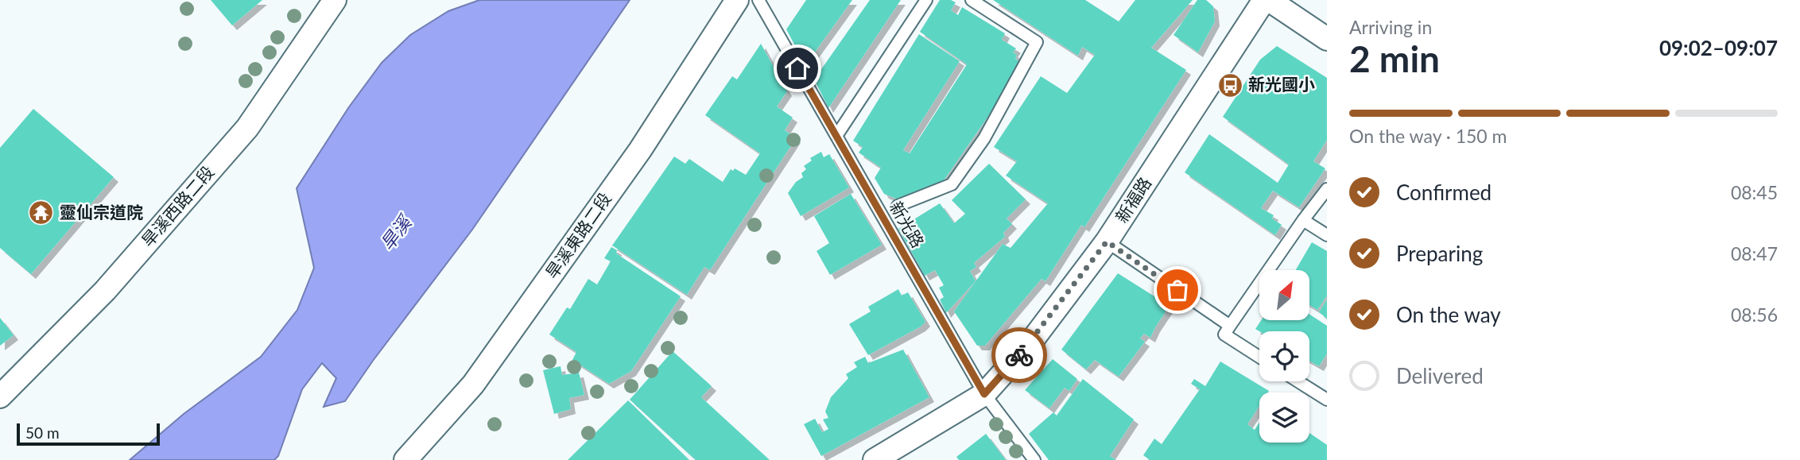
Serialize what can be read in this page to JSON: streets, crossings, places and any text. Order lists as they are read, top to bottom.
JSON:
{
  "streets": {
    "street": ["新福路", "旱溪西路二段", "旱溪東路二段"],
    "lane": ["新光路"]
  },
  "crossings": [
    ["新福路", "新光路"]
  ],
  "water": ["旱溪"],
  "places": {
    "bus stop": ["新光國小"],
    "temple": ["靈仙宗道院"]
  },
  "scale_bar": "50 m",
  "north": "top right",
  "page": {
    "heading": ["2 min", "Arriving in", "09:02–09:07"],
    "bar": "On the way · 150 m",
    "list": [
      ["Confirmed", "08:45"],
      ["Preparing", "08:47"],
      ["On the way", "08:56"],
      "Delivered"
    ],
    "scale": "50 m"
  }
}
